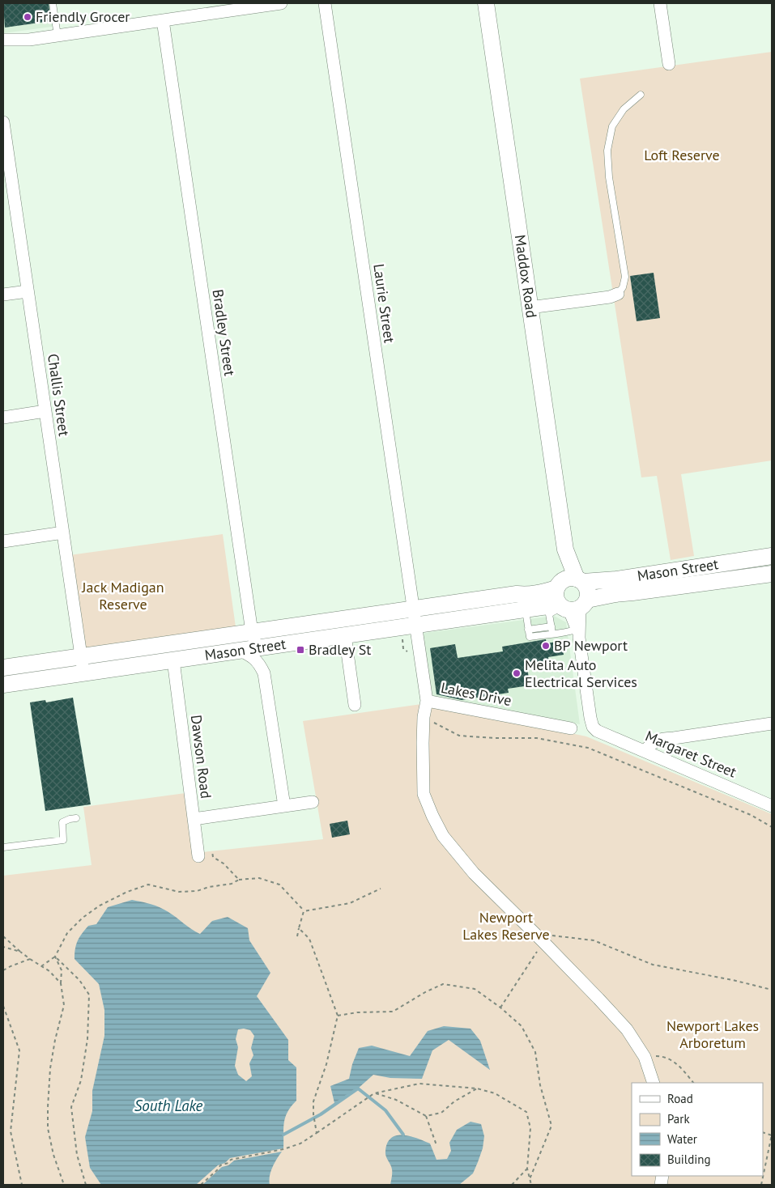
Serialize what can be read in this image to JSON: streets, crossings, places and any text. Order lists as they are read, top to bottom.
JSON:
{
  "streets": {
    "street": [
      "Maddox Road",
      "Laurie Street",
      "Bradley Street",
      "Challis Street",
      "Mason Street",
      "Lakes Drive",
      "Margaret Street",
      "Dawson Road"
    ]
  },
  "crossings": [
    ["Maddox Road", "Mason Street"],
    ["Laurie Street", "Mason Street"],
    ["Laurie Street", "Lakes Drive"],
    ["Bradley Street", "Mason Street"],
    ["Challis Street", "Mason Street"],
    ["Mason Street", "Lakes Drive"],
    ["Mason Street", "Dawson Road"]
  ],
  "water": ["South Lake"],
  "parks": [
    "Loft Reserve",
    "Jack Madigan Reserve",
    "Newport Lakes Reserve",
    "Newport Lakes Arboretum"
  ],
  "places": {
    "other": ["Friendly Grocer", "BP Newport", "Melita Auto Electrical Services"],
    "transit": ["Bradley St"]
  },
  "legend": [
    "Road",
    "Park",
    "Water",
    "Building"
  ]
}
